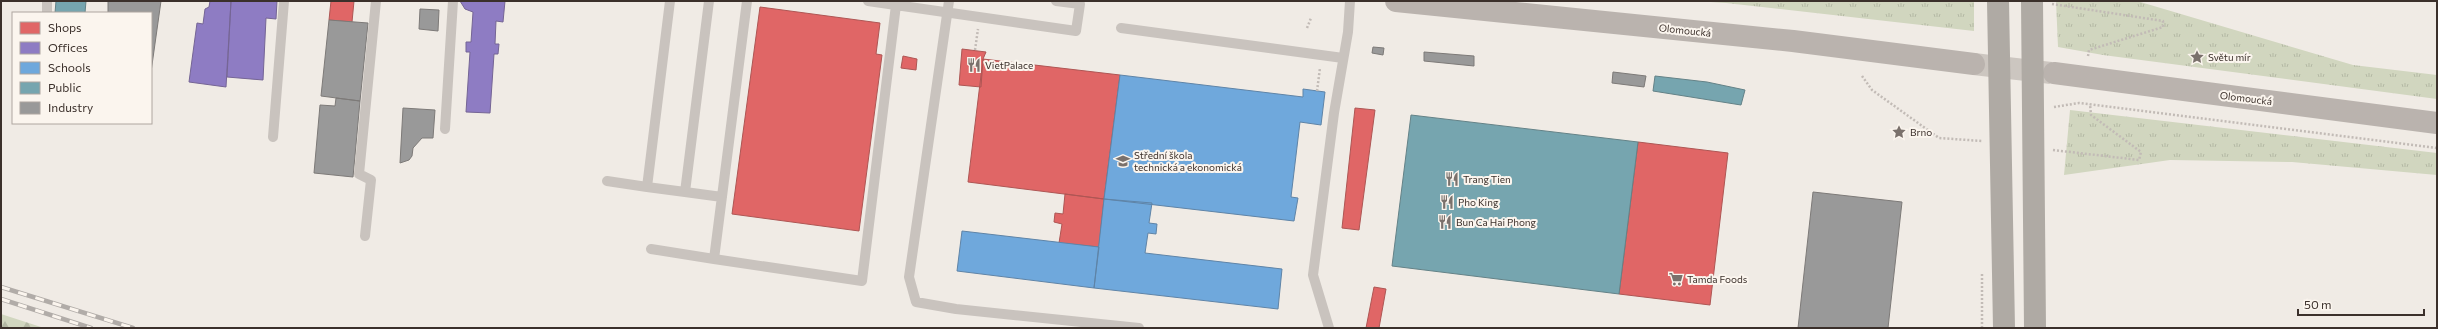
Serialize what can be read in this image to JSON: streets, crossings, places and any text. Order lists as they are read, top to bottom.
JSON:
{
  "streets": {
    "main road": ["Olomoucká"]
  },
  "places": {
    "place": ["Světu mír", "Brno"],
    "restaurant": [
      "VietPalace",
      "Trang Tien",
      "Pho King",
      "Bun Ca Hai Phong"
    ],
    "school or university": ["Střední škola technická a ekonomická"],
    "supermarket": ["Tamda Foods"]
  },
  "legend": [
    "Shops",
    "Offices",
    "Schools",
    "Public",
    "Industry"
  ],
  "scale_bar": "50 m"
}
